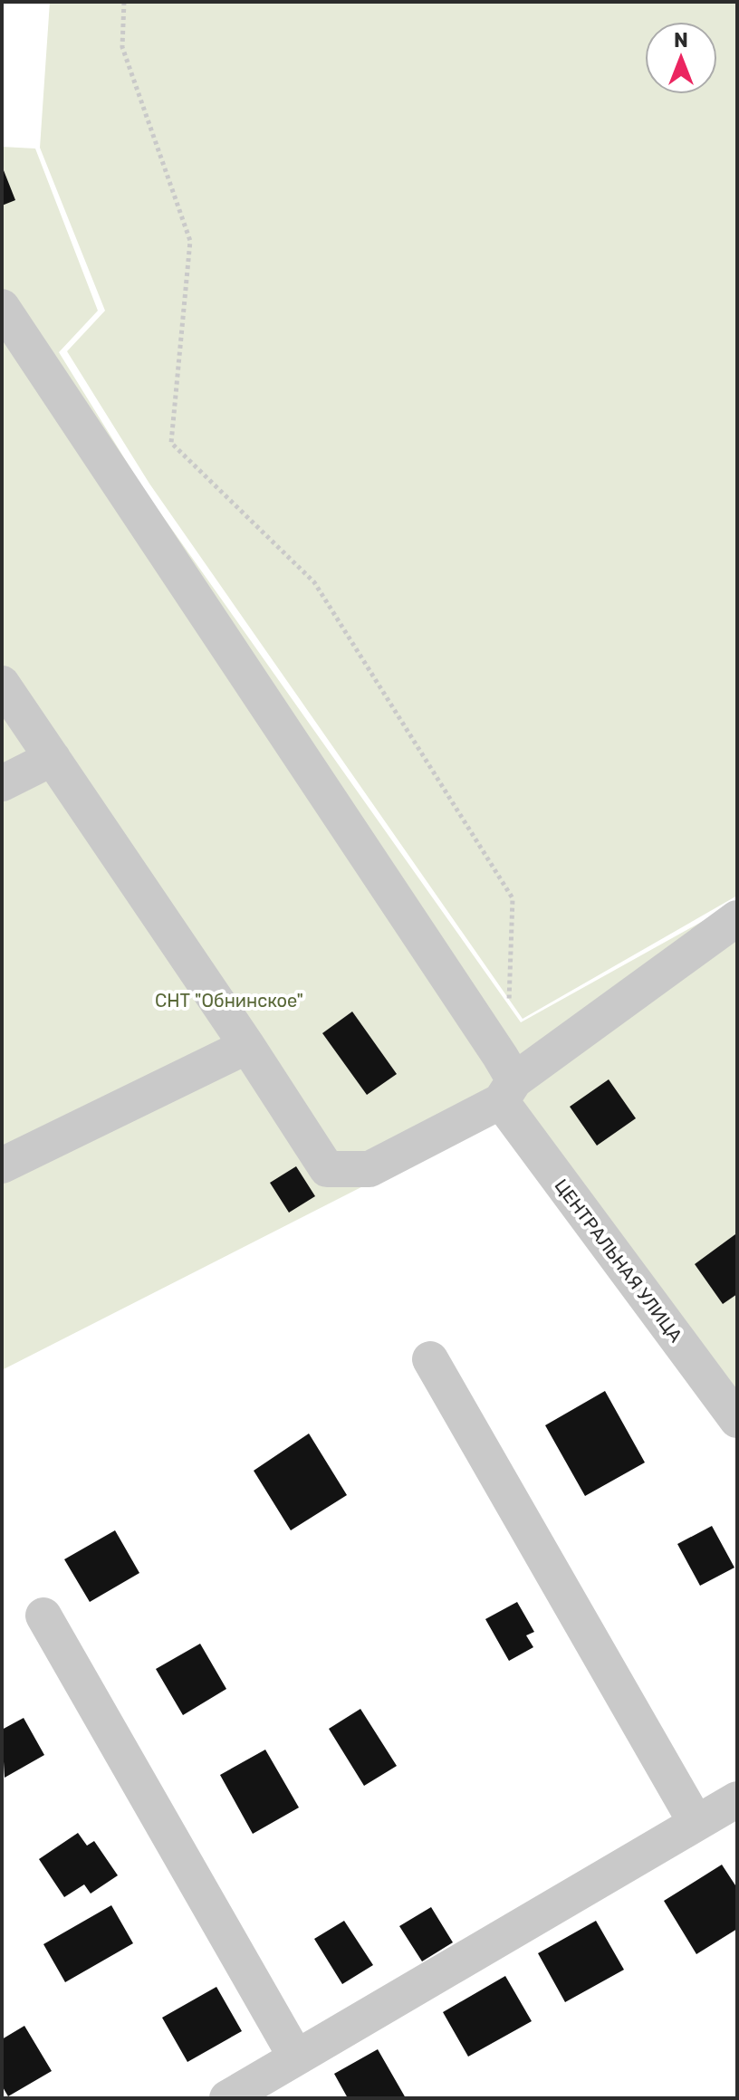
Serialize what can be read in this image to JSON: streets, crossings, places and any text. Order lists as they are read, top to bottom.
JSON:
{
  "streets": {
    "street": ["ЦЕНТРАЛЬНАЯ УЛИЦА"]
  },
  "parks": ["СНТ \"Обнинское\""],
  "north": "top"
}
